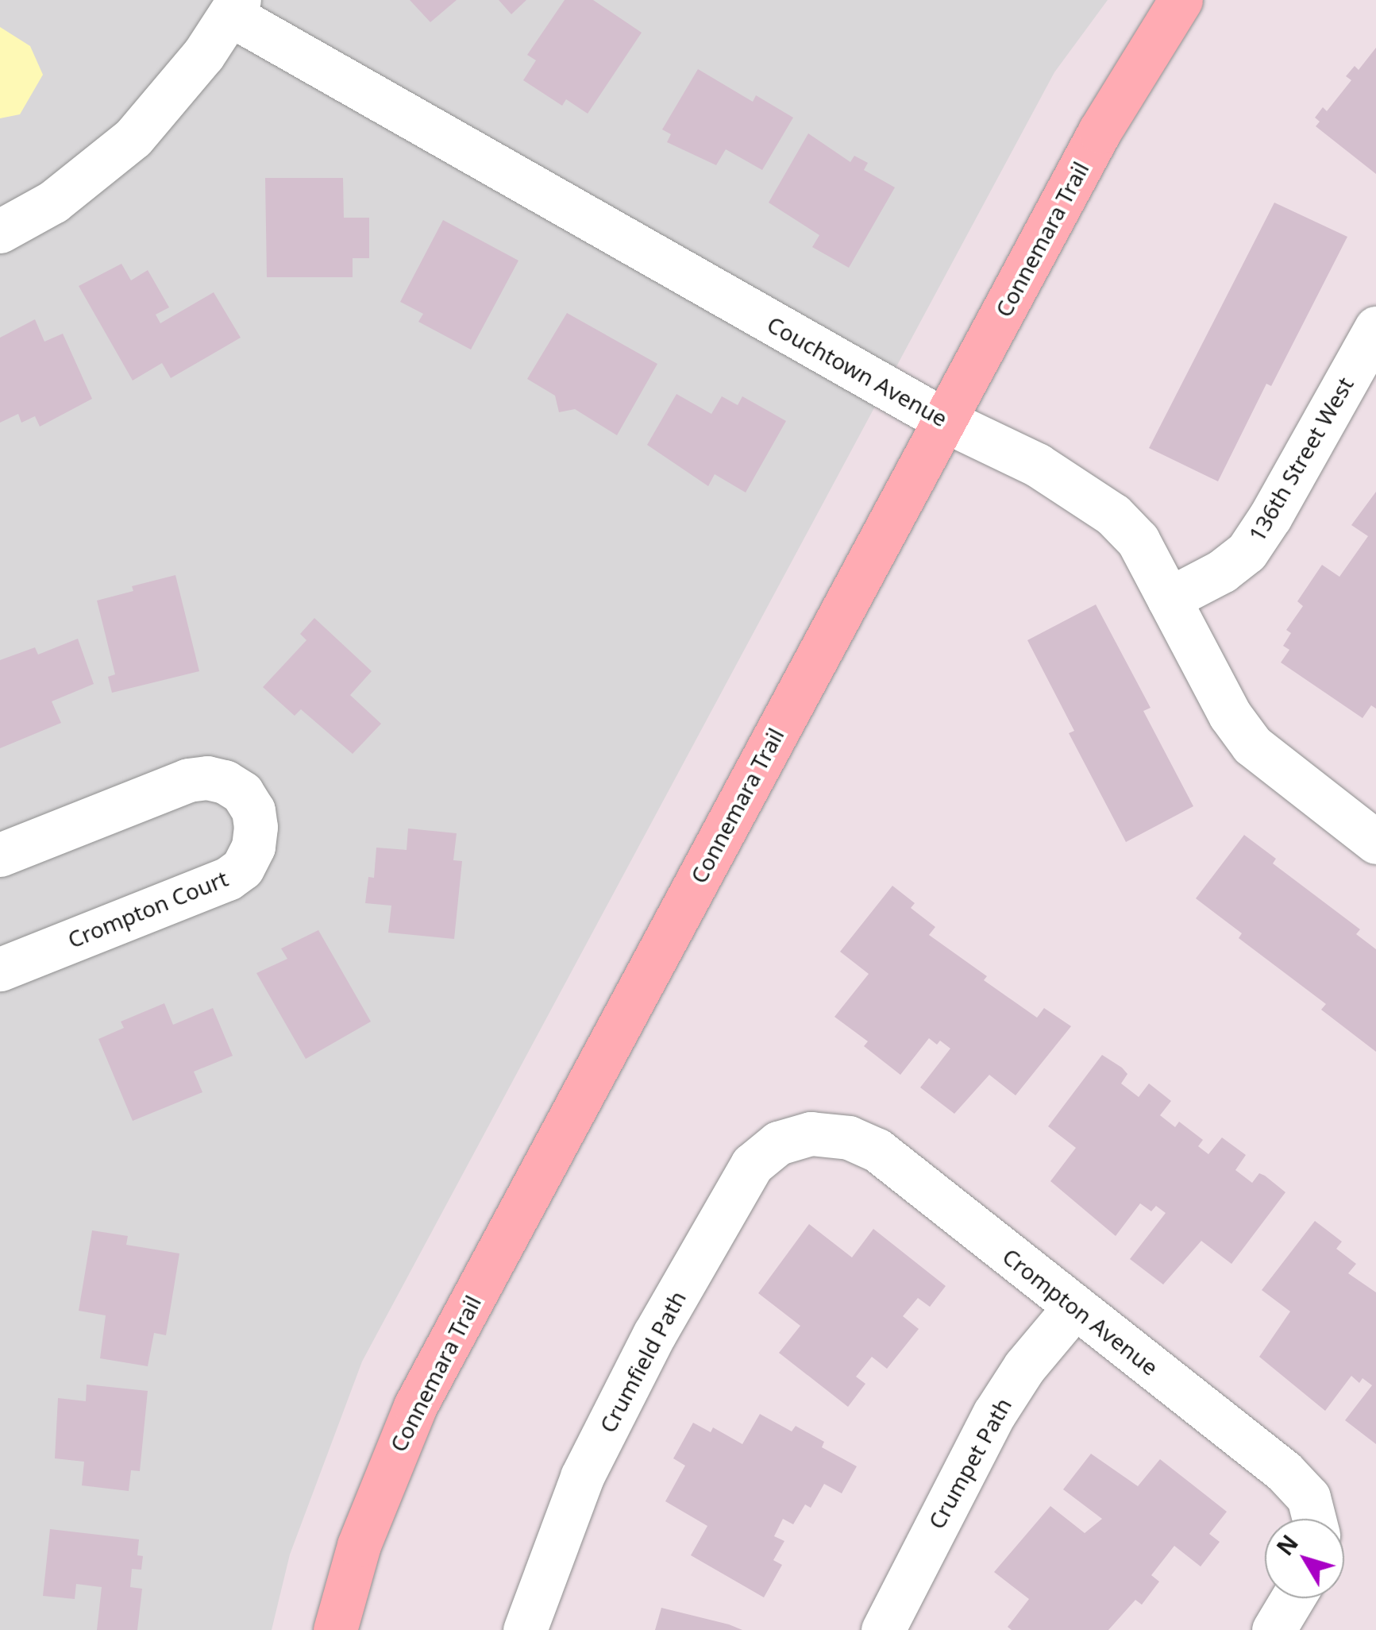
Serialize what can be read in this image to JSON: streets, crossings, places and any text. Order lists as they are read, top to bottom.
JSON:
{
  "streets": {
    "street": [
      "Connemara Trail",
      "Couchtown Avenue",
      "136th Street West",
      "Crompton Court",
      "Crompton Avenue",
      "Crumfield Path",
      "Crumpet Path"
    ]
  },
  "crossings": [
    ["Connemara Trail", "Couchtown Avenue"],
    ["Couchtown Avenue", "136th Street West"],
    ["Crompton Avenue", "Crumfield Path"],
    ["Crompton Avenue", "Crumpet Path"]
  ],
  "north": "top left"
}
